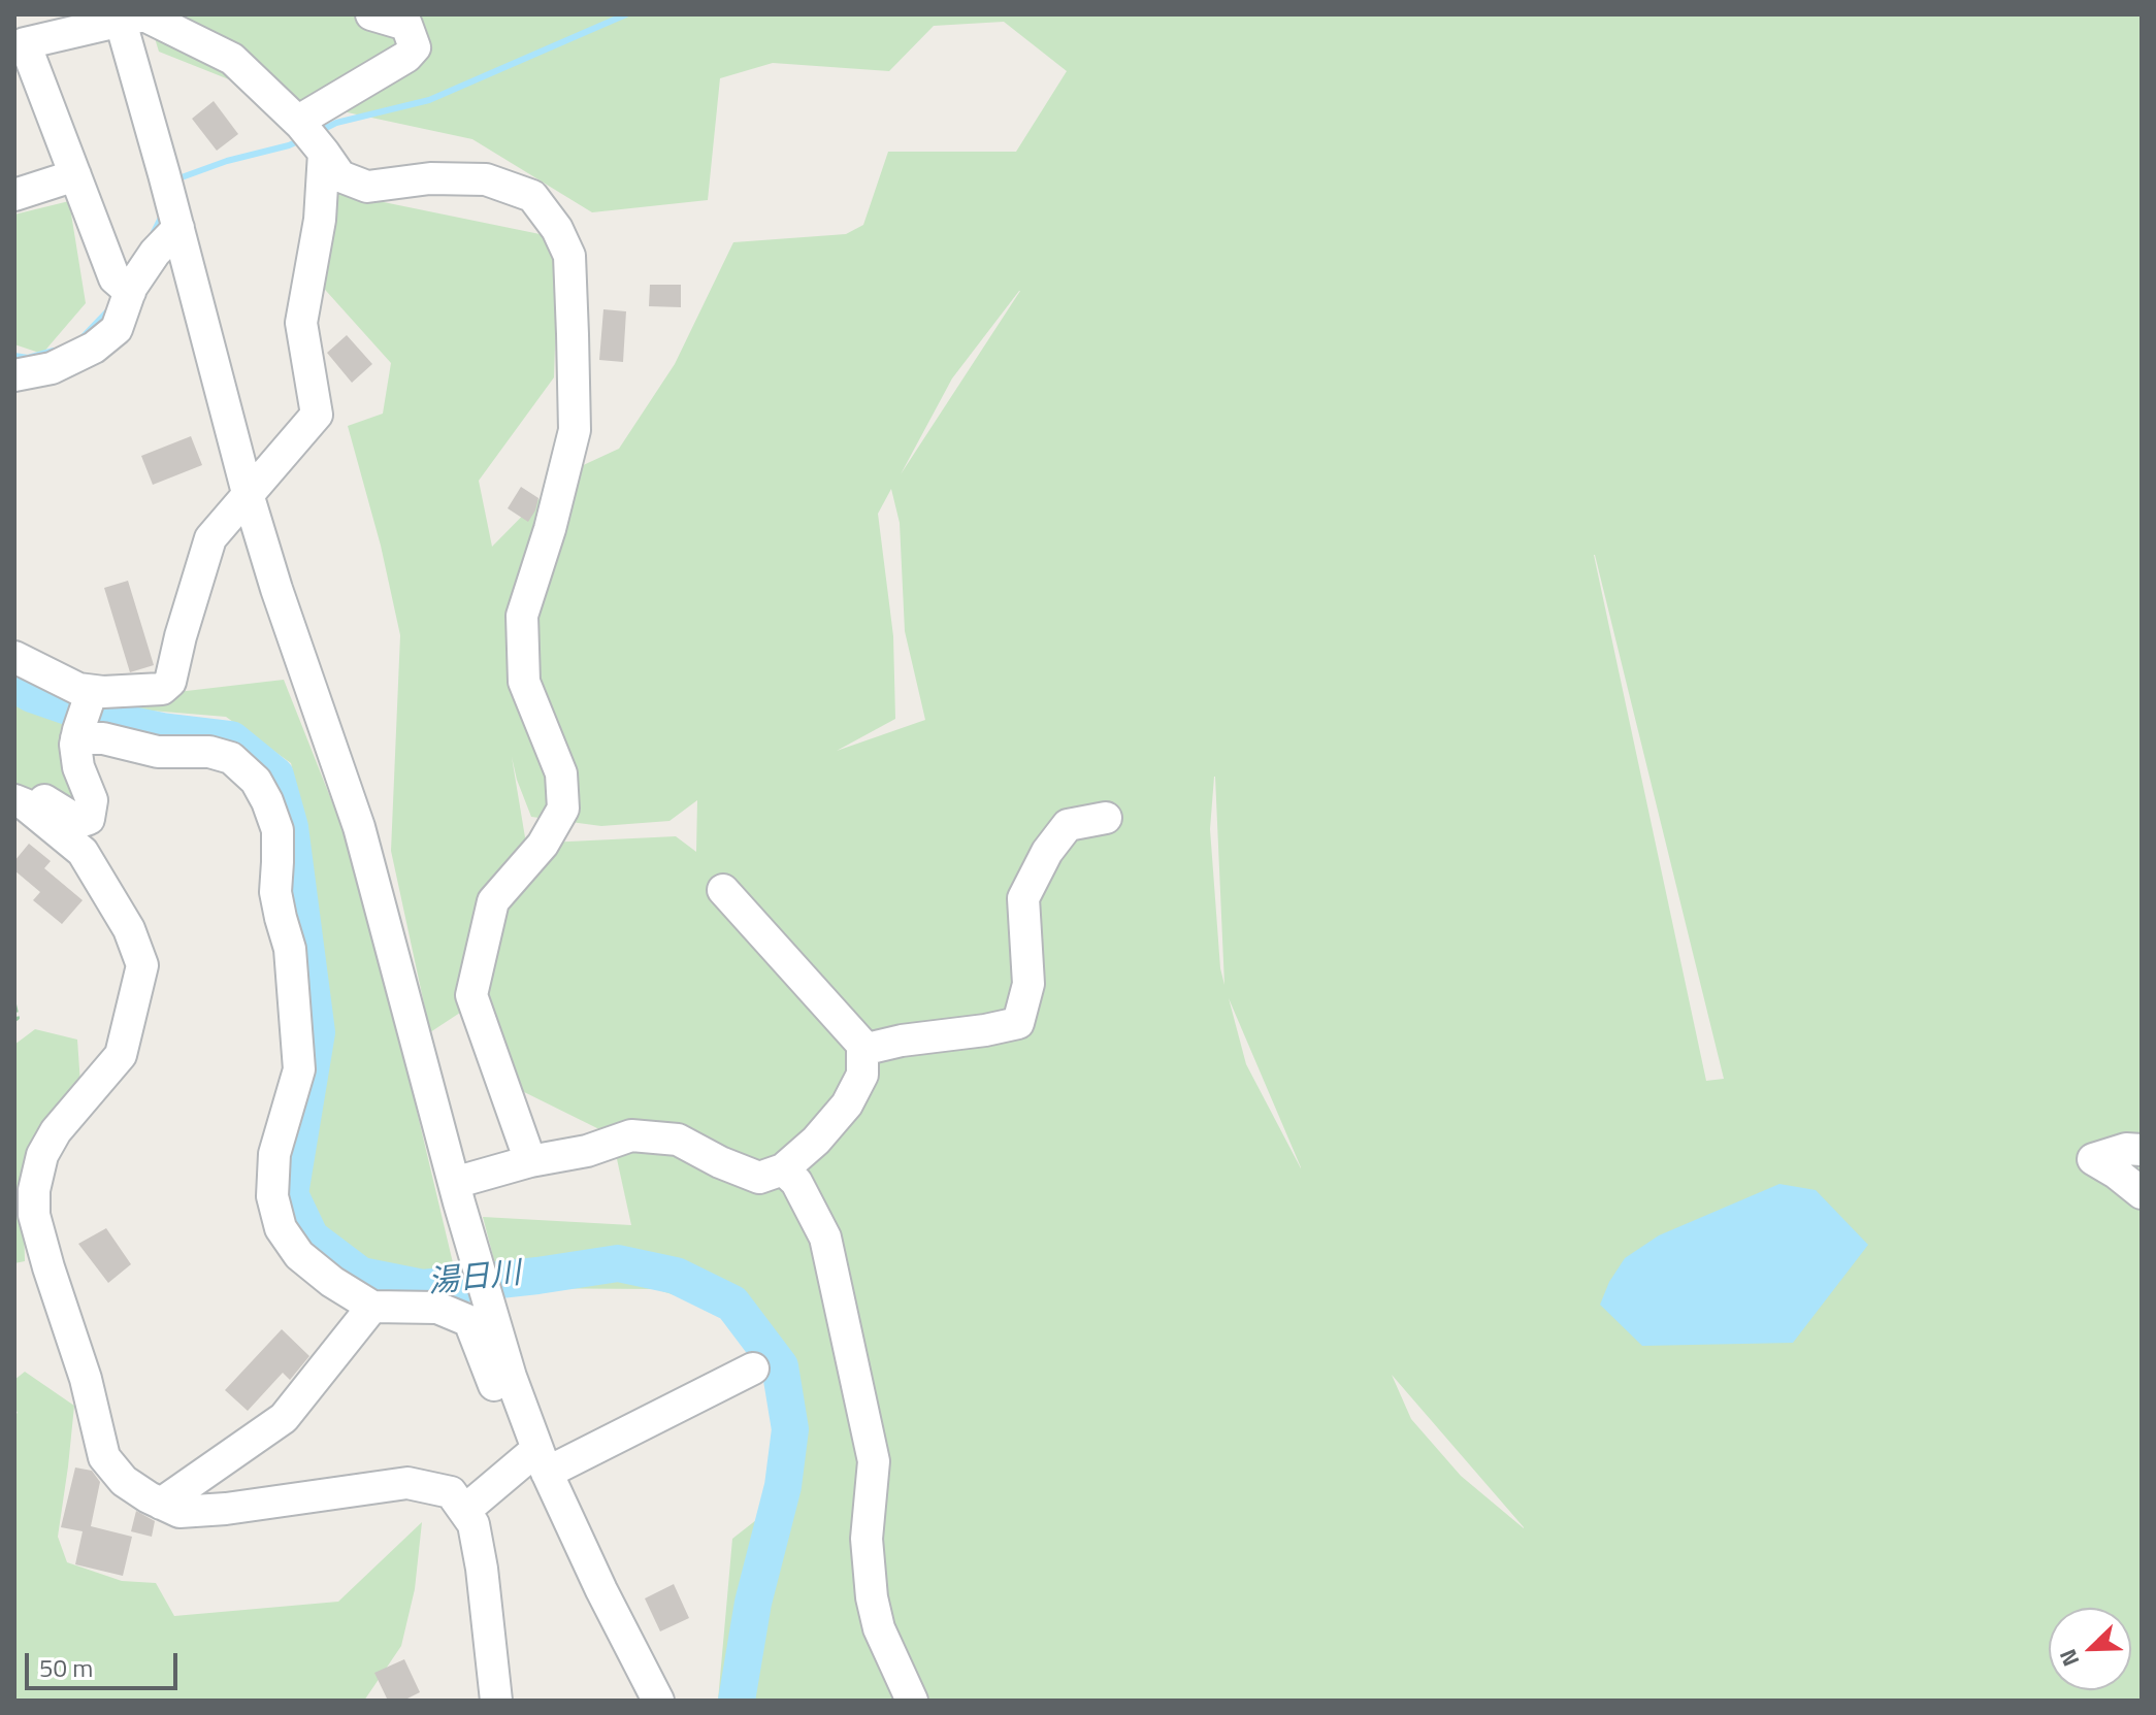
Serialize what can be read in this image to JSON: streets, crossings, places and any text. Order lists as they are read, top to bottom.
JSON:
{
  "water": ["湯日川"],
  "scale_bar": "50 m",
  "north": "bottom left"
}
